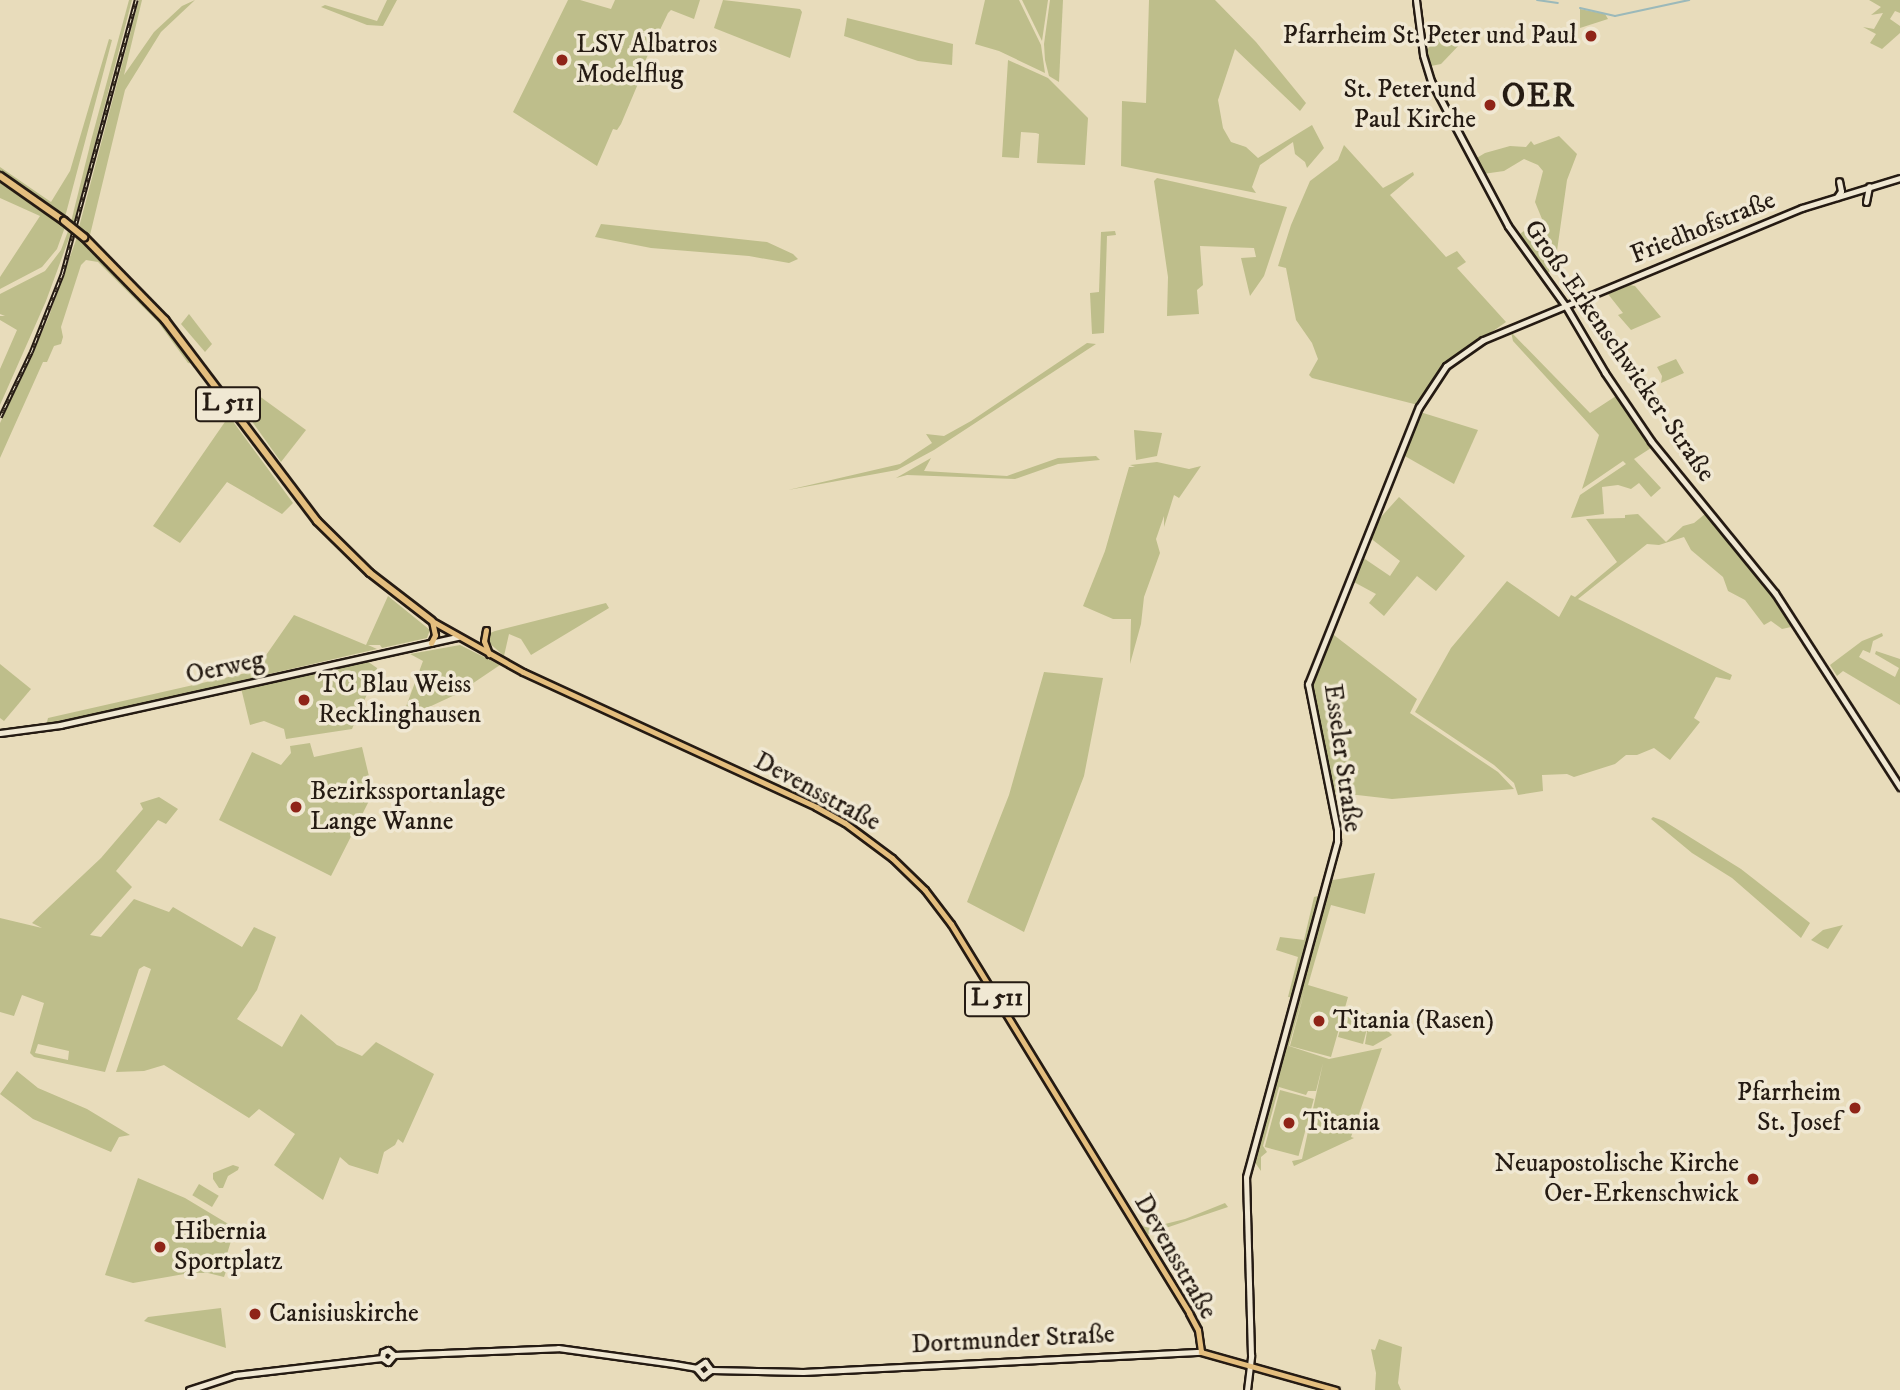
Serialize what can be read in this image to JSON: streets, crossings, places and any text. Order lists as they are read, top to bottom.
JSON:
{
  "streets": {
    "highway": ["L 511"],
    "main road": [
      "Friedhofstraße",
      "Groß-Erkenschwicker-Straße",
      "Oerweg",
      "Esseler Straße",
      "Devensstraße",
      "Dortmunder Straße"
    ]
  },
  "crossings": [
    ["Friedhofstraße", "Groß-Erkenschwicker-Straße"],
    ["Friedhofstraße", "Esseler Straße"],
    ["Groß-Erkenschwicker-Straße", "Esseler Straße"],
    ["L 511", "Oerweg"],
    ["L 511", "Devensstraße"],
    ["Oerweg", "Devensstraße"],
    ["Esseler Straße", "Dortmunder Straße"],
    ["Devensstraße", "Dortmunder Straße"]
  ],
  "districts": ["OER"],
  "places": [
    "Pfarrheim St. Peter und Paul",
    "LSV Albatros Modelflug",
    "St. Peter und Paul Kirche",
    "TC Blau Weiss Recklinghausen",
    "Bezirkssportanlage Lange Wanne",
    "Titania (Rasen)",
    "Pfarrheim St. Josef",
    "Titania",
    "Neuapostolische Kirche Oer-Erkenschwick",
    "Hibernia Sportplatz",
    "Canisiuskirche"
  ]
}
